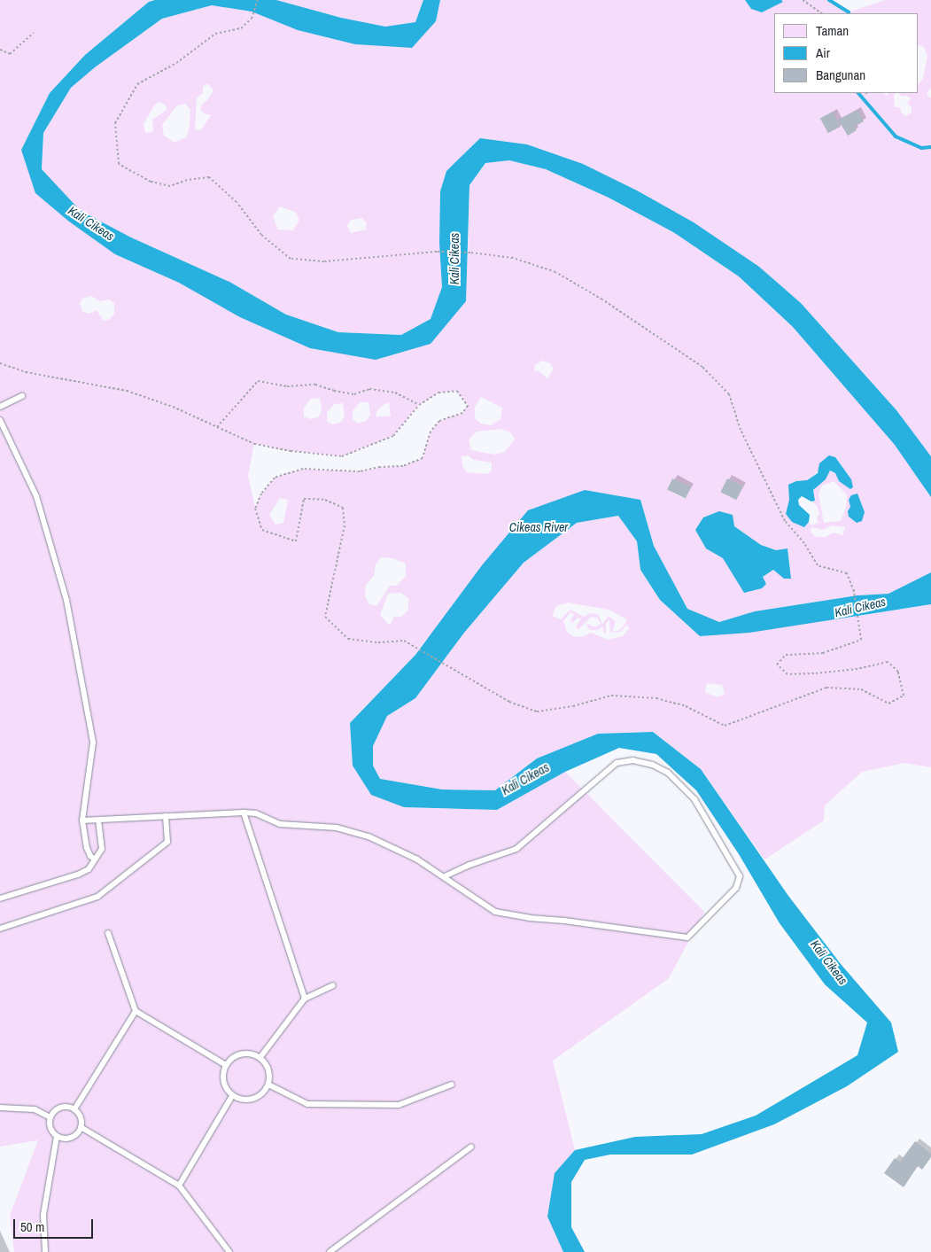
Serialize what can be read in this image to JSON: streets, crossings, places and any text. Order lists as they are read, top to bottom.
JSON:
{
  "water": ["Kali Cikeas", "Cikeas River"],
  "legend": ["Taman", "Air", "Bangunan"],
  "scale_bar": "50 m"
}
